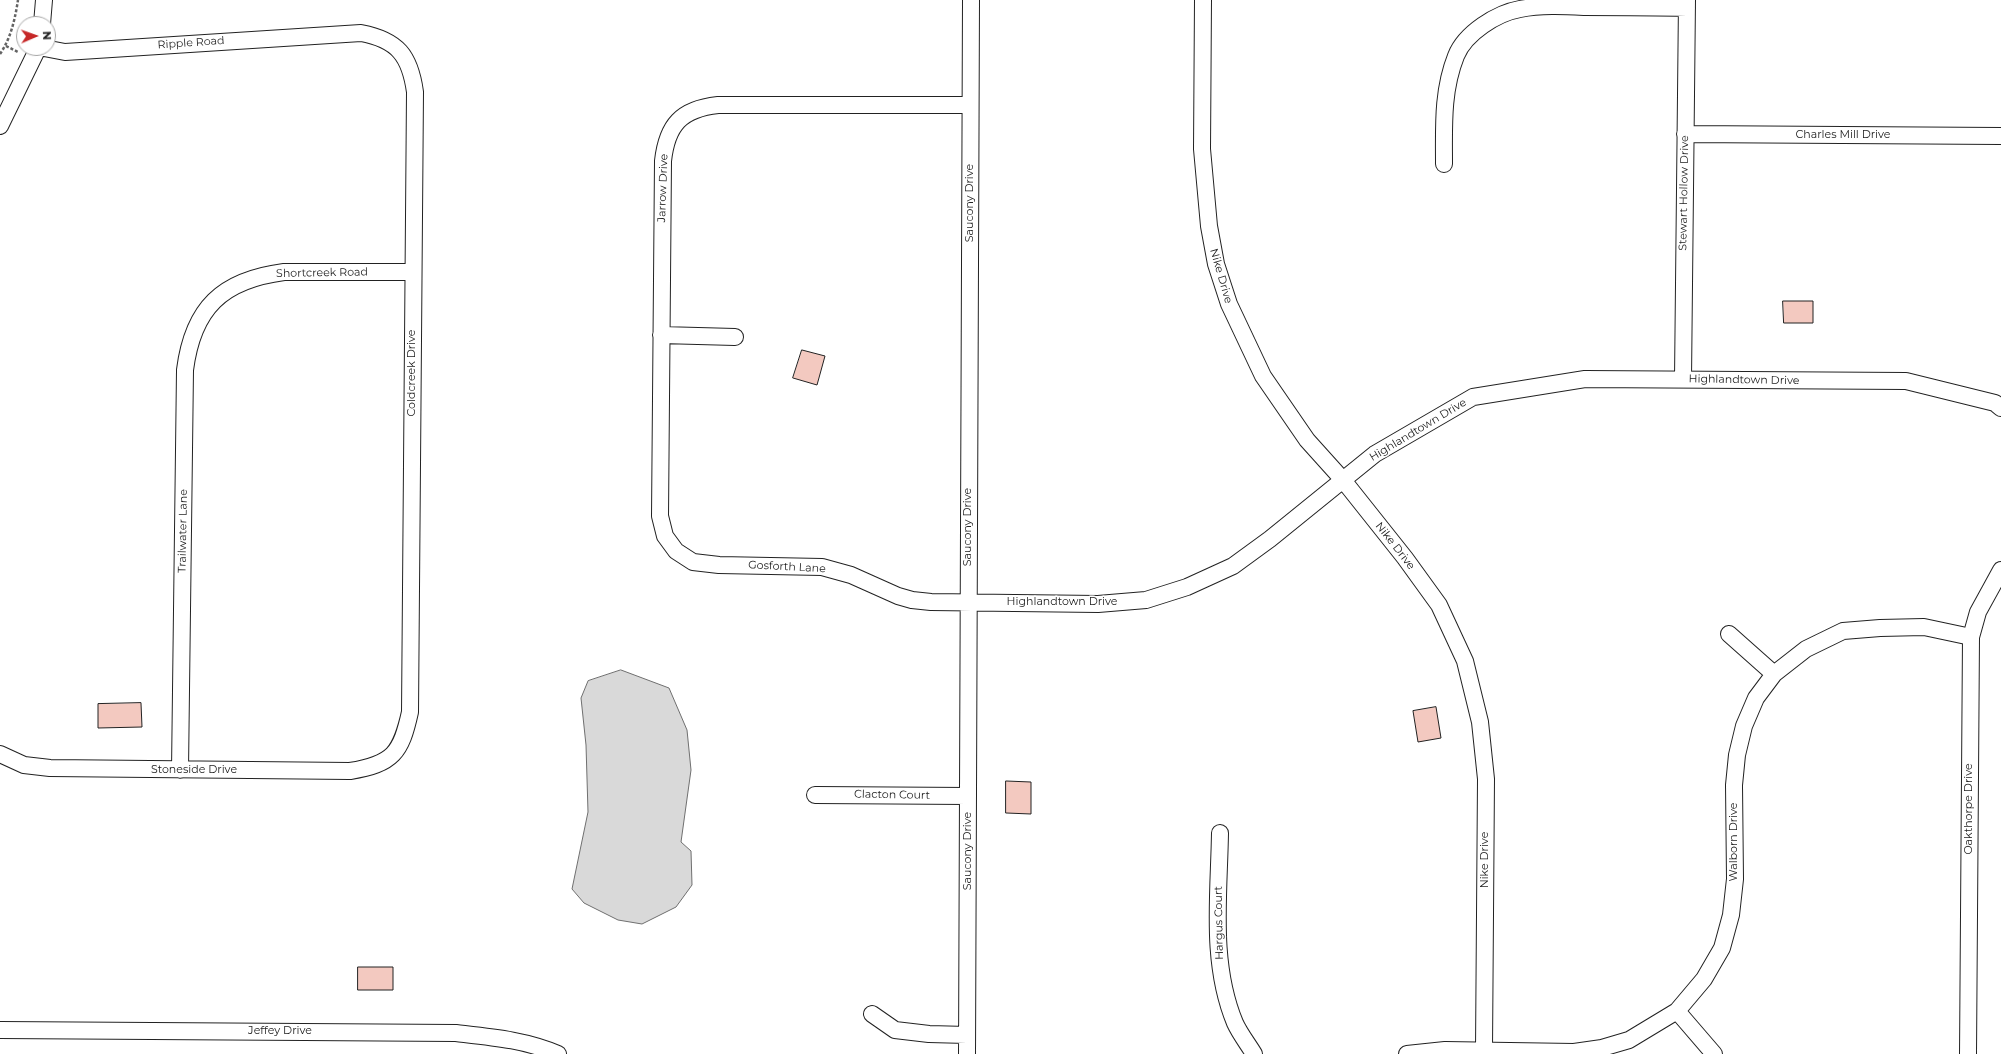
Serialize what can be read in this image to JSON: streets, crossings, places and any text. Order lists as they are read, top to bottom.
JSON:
{
  "streets": {
    "street": [
      "Ripple Road",
      "Charles Mill Drive",
      "Jarrow Drive",
      "Stewart Hollow Drive",
      "Saucony Drive",
      "Shortcreek Road",
      "Nike Drive",
      "Coldcreek Drive",
      "Highlandtown Drive",
      "Trailwater Lane",
      "Gosforth Lane",
      "Stoneside Drive",
      "Clacton Court",
      "Oakthorpe Drive",
      "Walborn Drive",
      "Hargus Court",
      "Jeffey Drive"
    ]
  },
  "crossings": [
    ["Ripple Road", "Coldcreek Drive"],
    ["Charles Mill Drive", "Stewart Hollow Drive"],
    ["Jarrow Drive", "Saucony Drive"],
    ["Jarrow Drive", "Gosforth Lane"],
    ["Stewart Hollow Drive", "Highlandtown Drive"],
    ["Saucony Drive", "Highlandtown Drive"],
    ["Saucony Drive", "Gosforth Lane"],
    ["Saucony Drive", "Clacton Court"],
    ["Shortcreek Road", "Coldcreek Drive"],
    ["Shortcreek Road", "Trailwater Lane"],
    ["Nike Drive", "Highlandtown Drive"],
    ["Nike Drive", "Walborn Drive"],
    ["Coldcreek Drive", "Stoneside Drive"],
    ["Highlandtown Drive", "Gosforth Lane"],
    ["Trailwater Lane", "Stoneside Drive"],
    ["Oakthorpe Drive", "Walborn Drive"]
  ],
  "north": "right"
}
